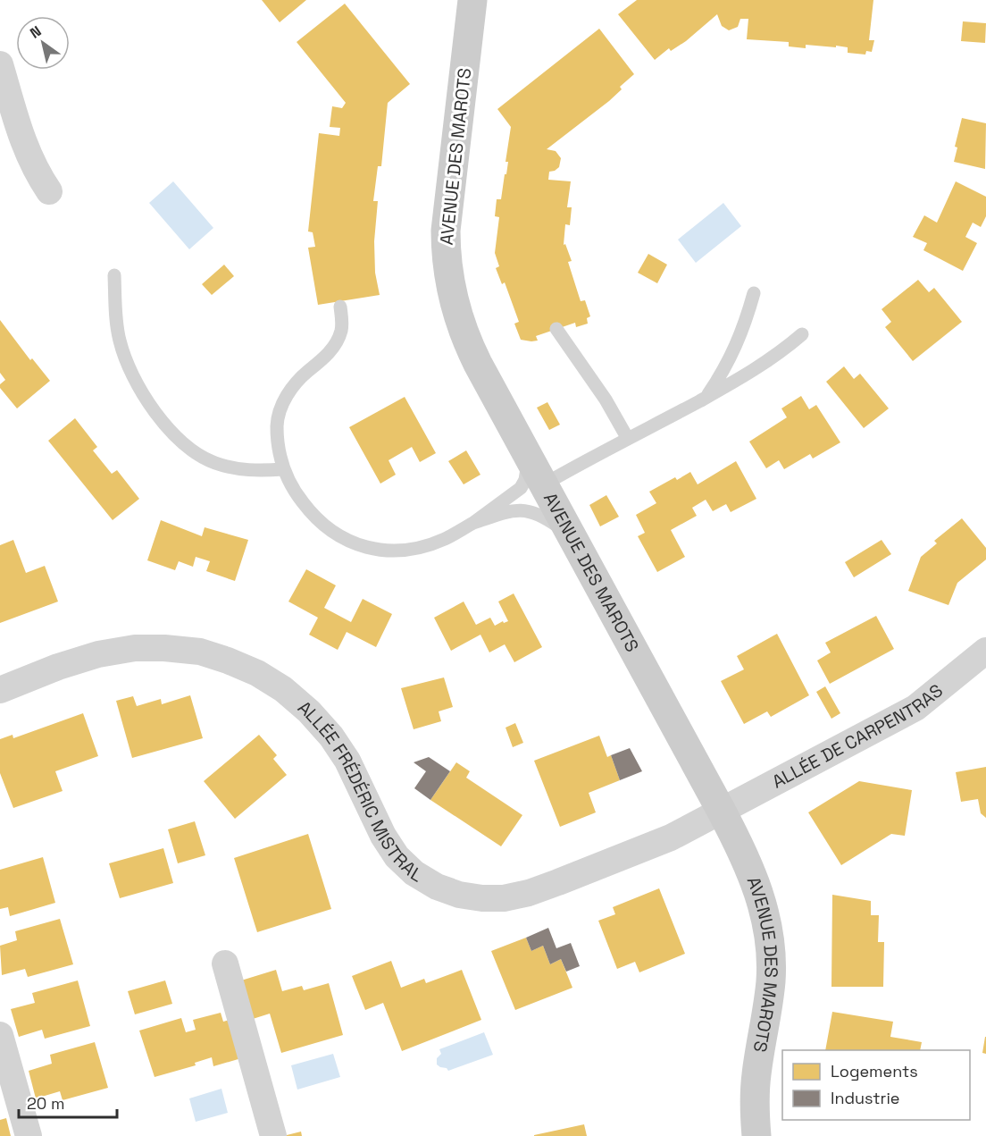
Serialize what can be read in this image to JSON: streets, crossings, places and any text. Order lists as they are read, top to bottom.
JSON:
{
  "streets": {
    "street": ["AVENUE DES MAROTS", "ALLÉE DE CARPENTRAS", "ALLÉE FRÉDÉRIC MISTRAL"]
  },
  "crossings": [
    ["AVENUE DES MAROTS", "ALLÉE DE CARPENTRAS"],
    ["AVENUE DES MAROTS", "ALLÉE FRÉDÉRIC MISTRAL"],
    ["ALLÉE DE CARPENTRAS", "ALLÉE FRÉDÉRIC MISTRAL"]
  ],
  "legend": ["Logements", "Industrie"],
  "scale_bar": "20 m",
  "north": "top left"
}
